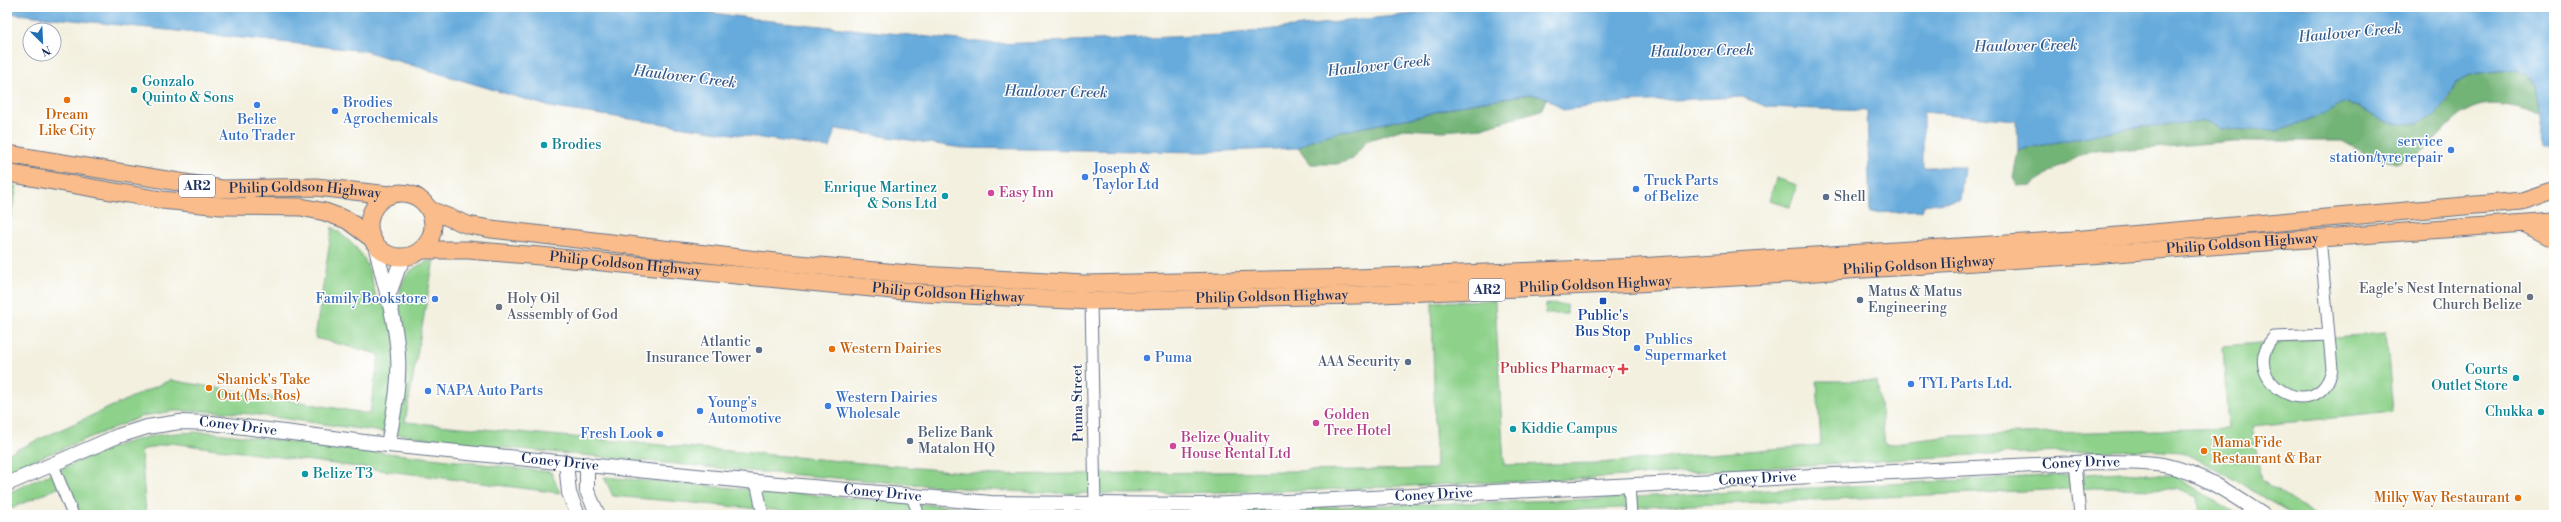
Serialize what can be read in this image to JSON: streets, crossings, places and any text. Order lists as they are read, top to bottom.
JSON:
{
  "streets": {
    "main road": ["AR2", "Philip Goldson Highway"],
    "street": ["Puma Street", "Coney Drive"]
  },
  "crossings": [
    ["Philip Goldson Highway", "Puma Street"],
    ["Puma Street", "Coney Drive"]
  ],
  "water": ["Haulover Creek"],
  "places": {
    "other": [
      "Gonzalo Quinto & Sons",
      "Dream Like City",
      "Belize Auto Trader",
      "Brodies Agrochemicals",
      "Brodies",
      "service station/tyre repair",
      "Joseph & Taylor Ltd",
      "Truck Parts of Belize",
      "Easy Inn",
      "Enrique Martinez & Sons Ltd",
      "Shell",
      "Eagle's Nest International Church Belize",
      "Family Bookstore",
      "Matus & Matus Engineering",
      "Holy Oil Asssembly of God",
      "Publics Supermarket",
      "Western Dairies",
      "Atlantic Insurance Tower",
      "Puma",
      "AAA Security",
      "Courts Outlet Store",
      "TYL Parts Ltd.",
      "Shanick's Take Out (Ms. Ros)",
      "NAPA Auto Parts",
      "Western Dairies Wholesale",
      "Young's Automotive",
      "Chukka",
      "Golden Tree Hotel",
      "Kiddie Campus",
      "Fresh Look",
      "Belize Bank Matalon HQ",
      "Belize Quality House Rental Ltd",
      "Mama Fide Restaurant & Bar",
      "Belize T3",
      "Milky Way Restaurant"
    ],
    "transit": ["Public's Bus Stop"],
    "health": ["Publics Pharmacy"]
  },
  "north": "bottom right"
}
